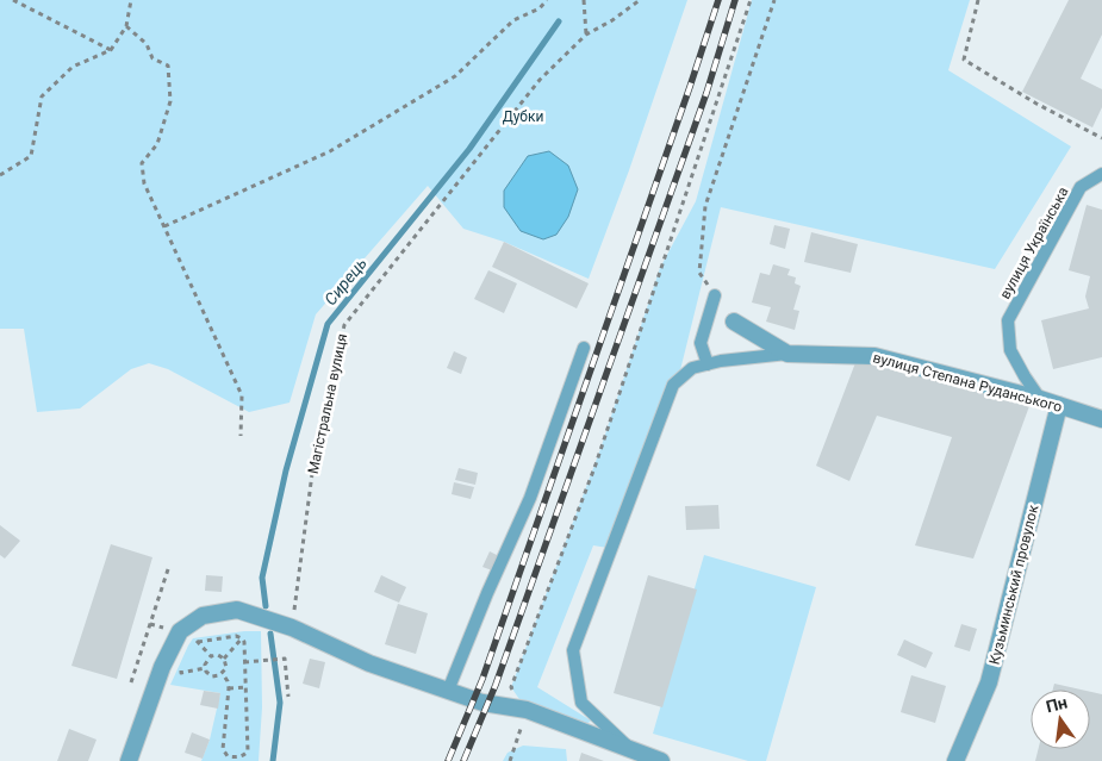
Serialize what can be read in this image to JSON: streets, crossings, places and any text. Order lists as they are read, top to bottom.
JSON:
{
  "streets": {
    "street": ["вулиця Степана Руданського", "Кузьминський провулок"],
    "lane": ["вулиця Українська"],
    "path": ["Магістральна вулиця"]
  },
  "crossings": [
    ["вулиця Українська", "вулиця Степана Руданського"],
    ["вулиця Степана Руданського", "Кузьминський провулок"]
  ],
  "water": ["Сирець"],
  "parks": ["Дубки"],
  "north": "top"
}
